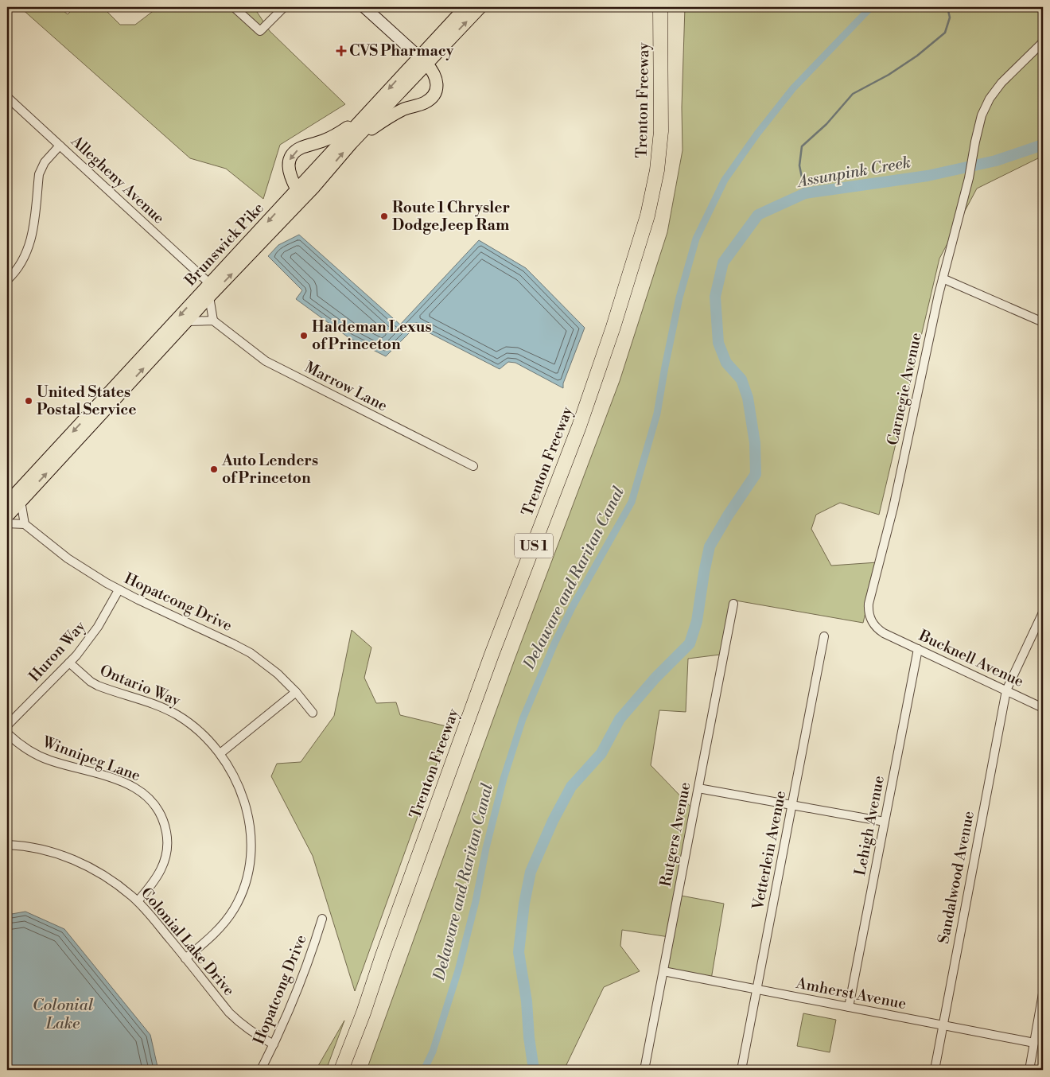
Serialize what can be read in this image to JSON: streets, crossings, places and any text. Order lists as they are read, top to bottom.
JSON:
{
  "streets": {
    "highway": ["Trenton Freeway", "US 1"],
    "main road": ["Brunswick Pike"],
    "street": [
      "Allegheny Avenue",
      "Marrow Lane",
      "Carnegie Avenue",
      "Hopatcong Drive",
      "Huron Way",
      "Bucknell Avenue",
      "Ontario Way",
      "Winnipeg Lane",
      "Lehigh Avenue",
      "Rutgers Avenue",
      "Vetterlein Avenue",
      "Sandalwood Avenue",
      "Colonial Lake Drive",
      "Amherst Avenue"
    ]
  },
  "crossings": [
    ["Allegheny Avenue", "Brunswick Pike"],
    ["Carnegie Avenue", "Bucknell Avenue"],
    ["Hopatcong Drive", "Huron Way"],
    ["Hopatcong Drive", "Colonial Lake Drive"],
    ["Huron Way", "Ontario Way"],
    ["Bucknell Avenue", "Lehigh Avenue"],
    ["Bucknell Avenue", "Sandalwood Avenue"],
    ["Ontario Way", "Colonial Lake Drive"],
    ["Winnipeg Lane", "Colonial Lake Drive"],
    ["Lehigh Avenue", "Amherst Avenue"],
    ["Rutgers Avenue", "Amherst Avenue"],
    ["Vetterlein Avenue", "Amherst Avenue"],
    ["Sandalwood Avenue", "Amherst Avenue"]
  ],
  "water": ["Assunpink Creek", "Delaware and Raritan Canal", "Colonial Lake"],
  "places": {
    "health": ["CVS Pharmacy"],
    "other": [
      "Route 1 Chrysler Dodge Jeep Ram",
      "Haldeman Lexus of Princeton",
      "United States Postal Service",
      "Auto Lenders of Princeton"
    ]
  }
}
